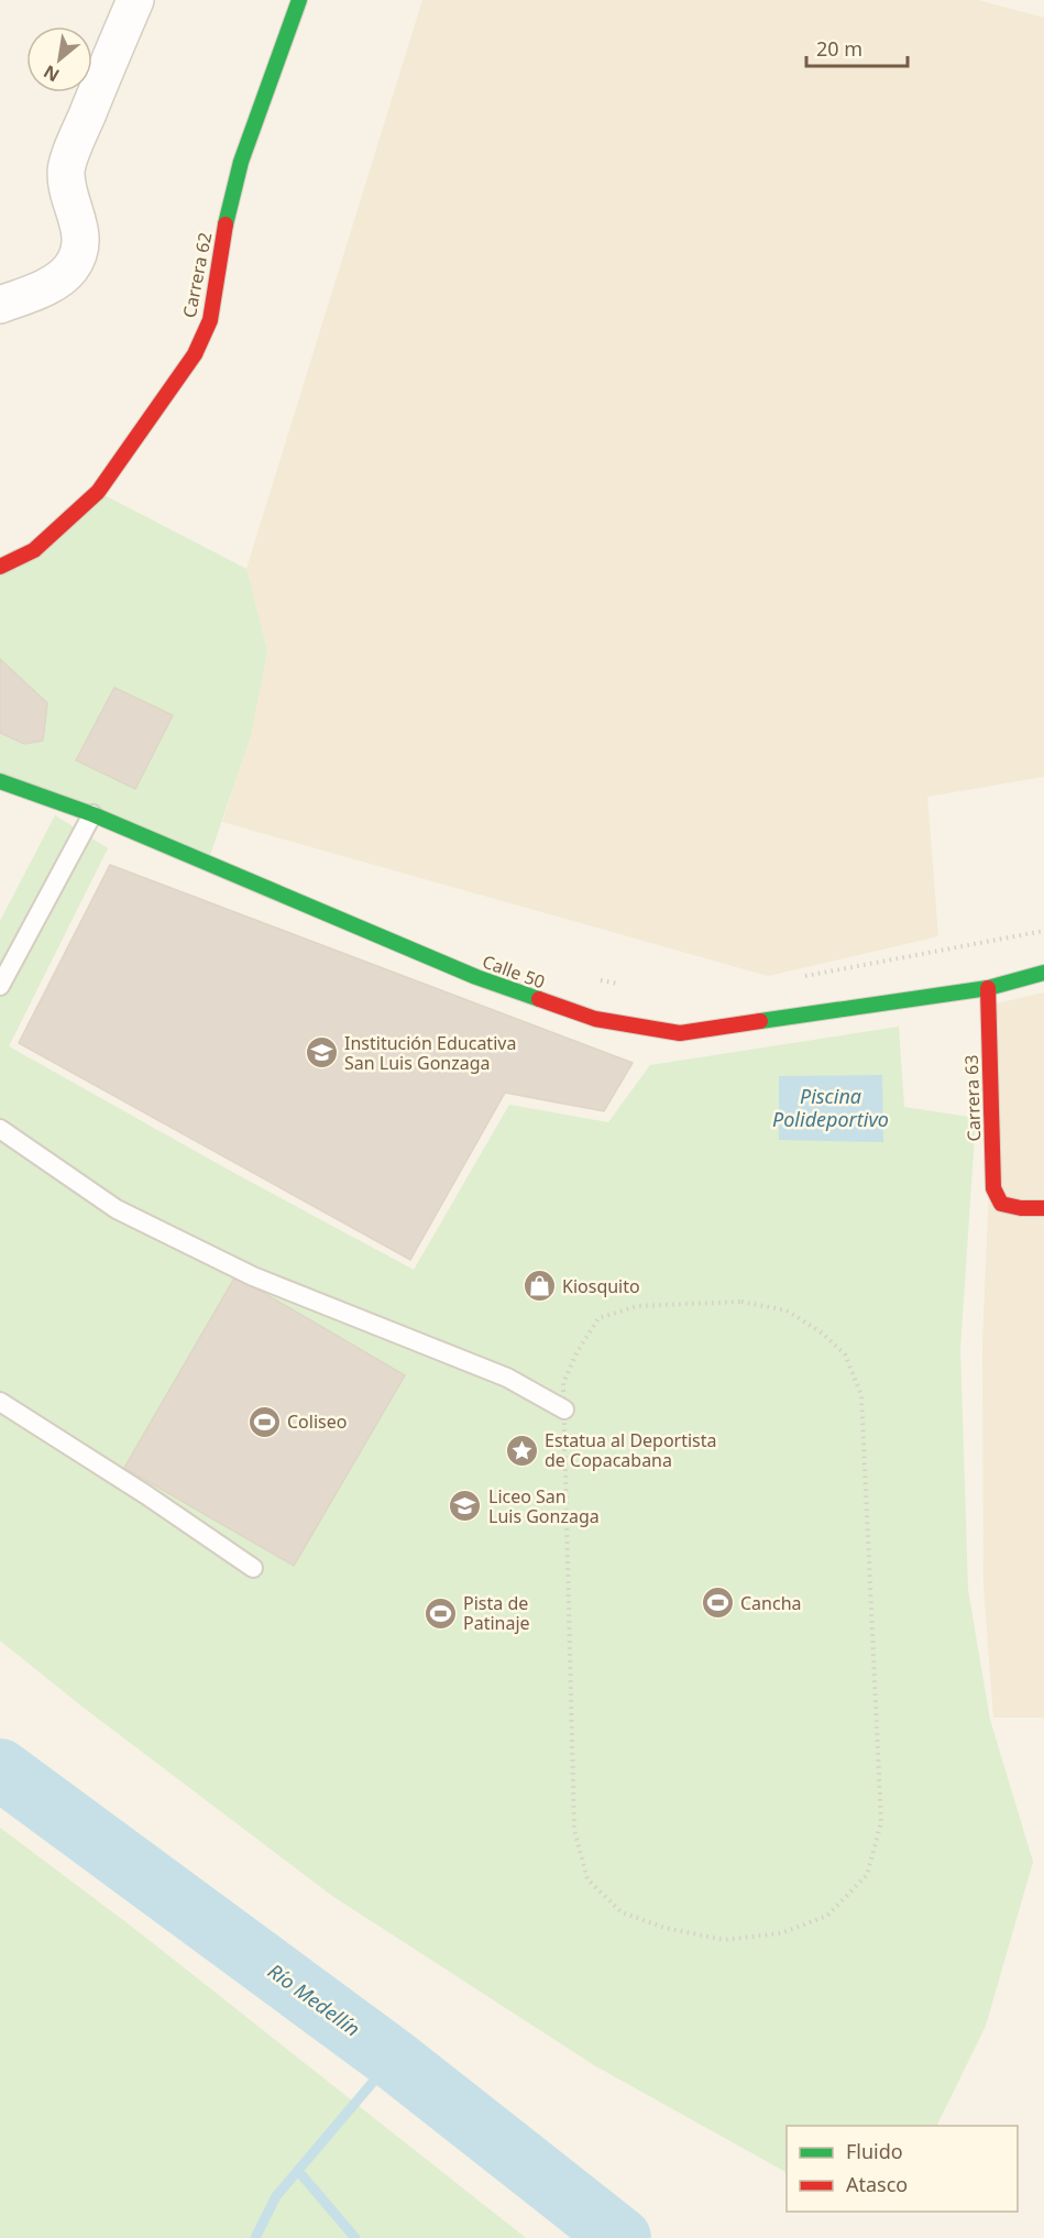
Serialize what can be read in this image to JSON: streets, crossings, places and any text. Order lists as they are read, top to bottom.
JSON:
{
  "streets": {
    "main road": ["Carrera 62", "Calle 50", "Carrera 63"]
  },
  "crossings": [
    ["Calle 50", "Carrera 63"]
  ],
  "water": ["Piscina Polideportivo", "Río Medellín"],
  "places": {
    "school or university": ["Institución Educativa San Luis Gonzaga", "Liceo San Luis Gonzaga"],
    "shop": ["Kiosquito"],
    "sports": ["Coliseo", "Cancha", "Pista de Patinaje"],
    "place": ["Estatua al Deportista de Copacabana"]
  },
  "legend": ["Fluido", "Atasco"],
  "scale_bar": "20 m",
  "north": "bottom left"
}
